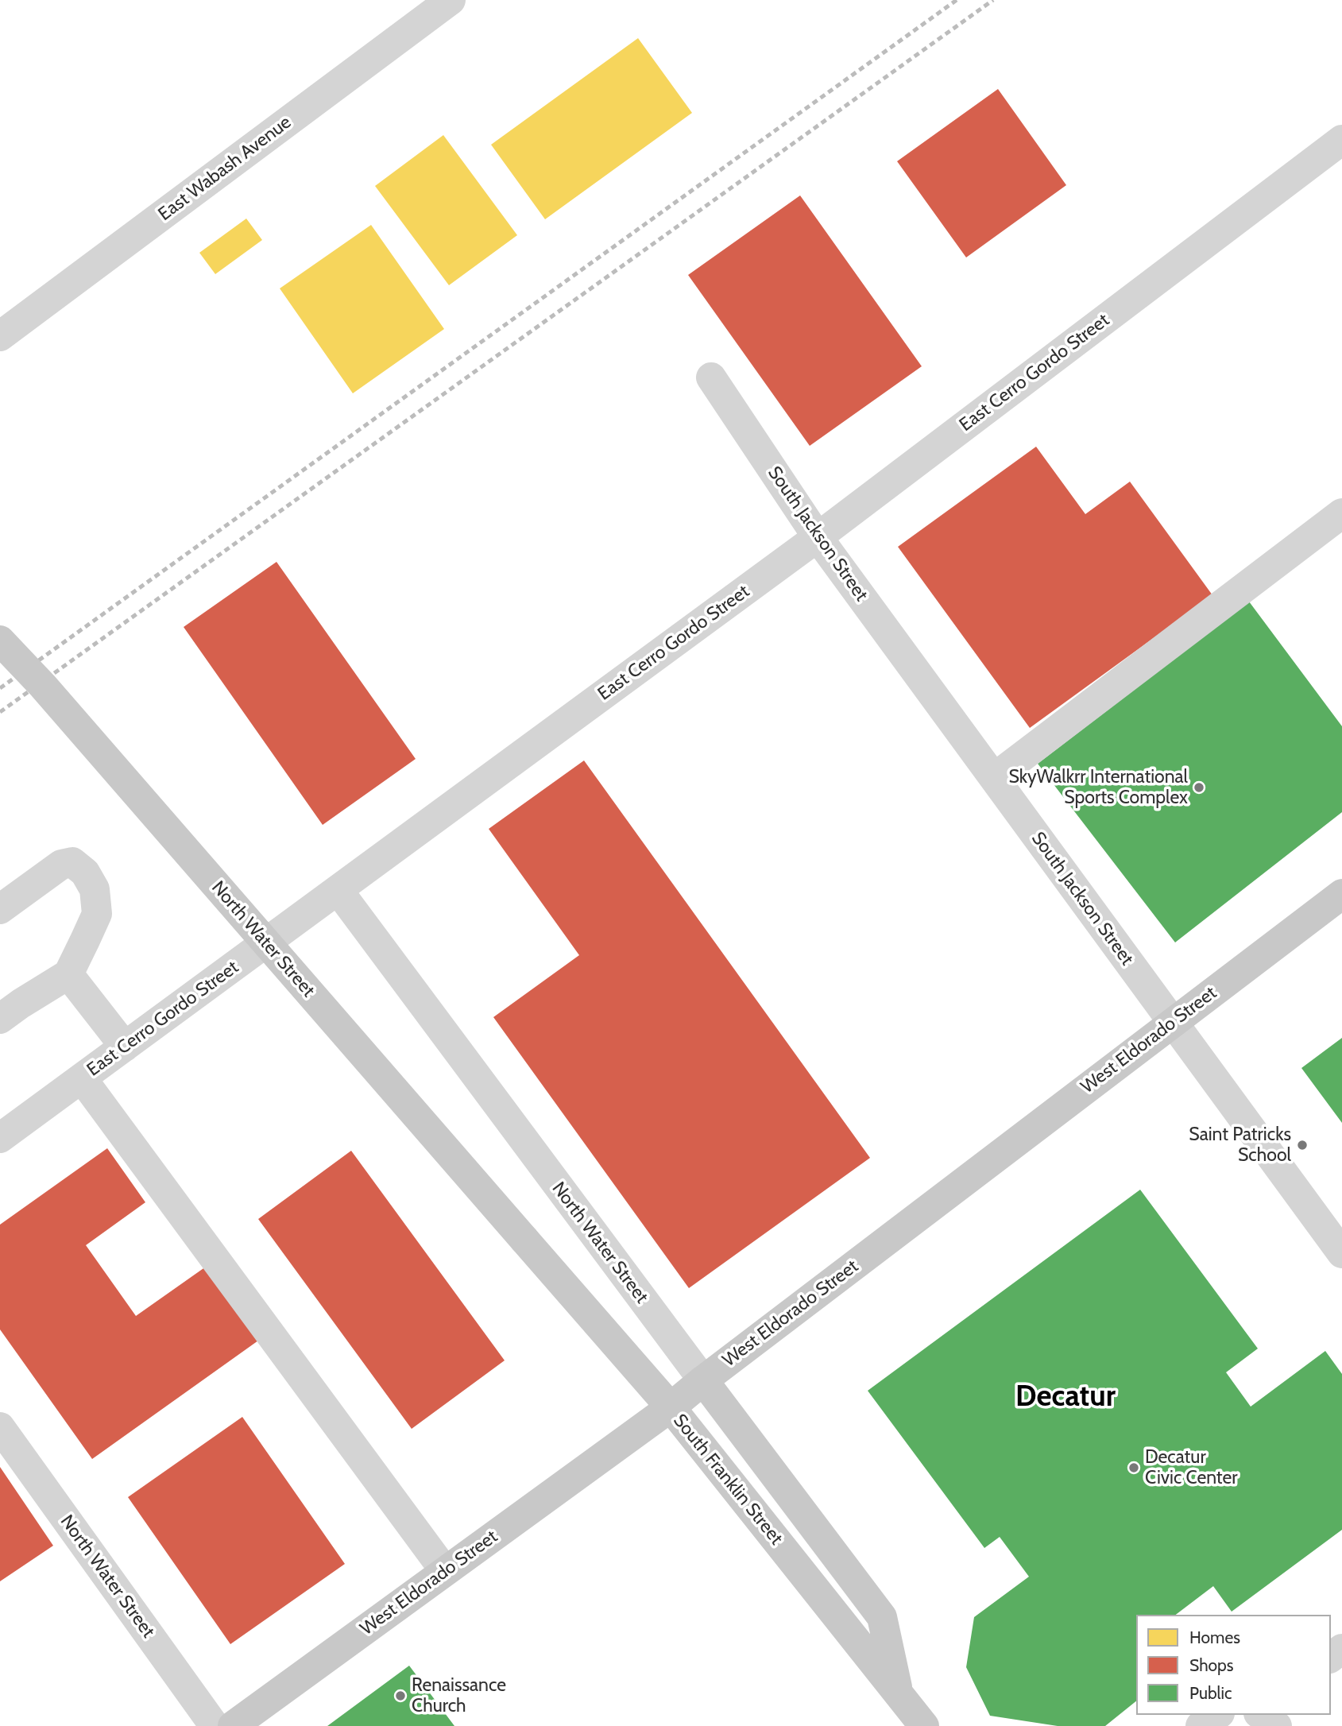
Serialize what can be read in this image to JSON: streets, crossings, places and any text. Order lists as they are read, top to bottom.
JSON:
{
  "streets": {
    "main road": ["North Water Street", "West Eldorado Street", "South Franklin Street"],
    "street": ["East Wabash Avenue", "East Cerro Gordo Street", "South Jackson Street"]
  },
  "crossings": [
    ["East Cerro Gordo Street", "South Jackson Street"],
    ["East Cerro Gordo Street", "North Water Street"],
    ["South Jackson Street", "West Eldorado Street"],
    ["North Water Street", "West Eldorado Street"],
    ["North Water Street", "South Franklin Street"],
    ["West Eldorado Street", "South Franklin Street"]
  ],
  "districts": ["Decatur"],
  "places": [
    "SkyWalkrr International Sports Complex",
    "Saint Patricks School",
    "Decatur Civic Center",
    "Renaissance Church"
  ],
  "legend": ["Homes", "Shops", "Public"]
}
